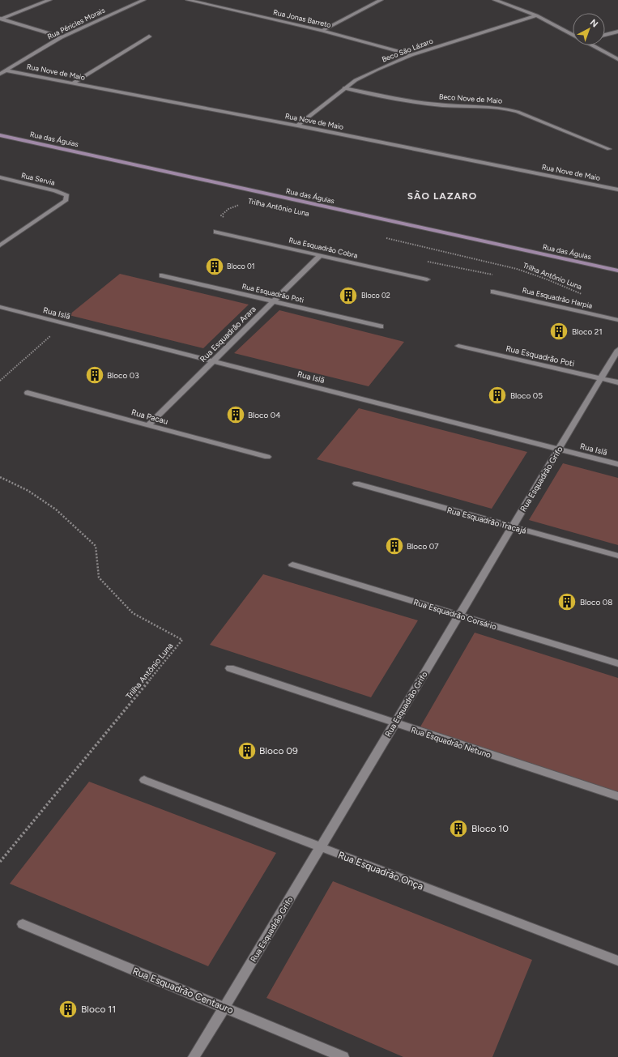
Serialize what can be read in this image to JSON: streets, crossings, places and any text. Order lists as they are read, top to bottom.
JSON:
{
  "streets": {
    "street": [
      "Rua Jonas Barreto",
      "Rua Péricles Morais",
      "Beco São Lázaro",
      "Rua Nove de Maio",
      "Beco Nove de Maio",
      "Rua das Águias",
      "Rua Servia",
      "Rua Esquadrão Cobra",
      "Rua Esquadrão Poti",
      "Rua Esquadrão Harpia",
      "Rua Islã",
      "Rua Esquadrão Arara",
      "Rua Pacau",
      "Rua Esquadrão Grifo",
      "Rua Esquadrão Tracajá",
      "Rua Esquadrão Corsário",
      "Rua Esquadrão Netuno",
      "Rua Esquadrão Onça",
      "Rua Esquadrão Centauro"
    ],
    "path": ["Trilha Antônio Luna"]
  },
  "crossings": [
    ["Rua Jonas Barreto", "Beco São Lázaro"],
    ["Rua Péricles Morais", "Rua Nove de Maio"],
    ["Beco São Lázaro", "Rua Nove de Maio"],
    ["Beco São Lázaro", "Beco Nove de Maio"],
    ["Rua Esquadrão Cobra", "Rua Esquadrão Arara"],
    ["Rua Esquadrão Poti", "Rua Esquadrão Arara"],
    ["Rua Esquadrão Poti", "Rua Esquadrão Grifo"],
    ["Rua Islã", "Rua Esquadrão Arara"],
    ["Rua Islã", "Rua Esquadrão Grifo"],
    ["Rua Esquadrão Arara", "Rua Pacau"],
    ["Rua Esquadrão Grifo", "Rua Esquadrão Tracajá"],
    ["Rua Esquadrão Grifo", "Rua Esquadrão Corsário"],
    ["Rua Esquadrão Grifo", "Rua Esquadrão Netuno"],
    ["Rua Esquadrão Grifo", "Rua Esquadrão Onça"],
    ["Rua Esquadrão Grifo", "Rua Esquadrão Centauro"]
  ],
  "districts": ["SÃO LAZARO"],
  "places": {
    "building": [
      "Bloco 01",
      "Bloco 02",
      "Bloco 21",
      "Bloco 03",
      "Bloco 05",
      "Bloco 04",
      "Bloco 07",
      "Bloco 08",
      "Bloco 09",
      "Bloco 10",
      "Bloco 11"
    ]
  },
  "north": "top right"
}
